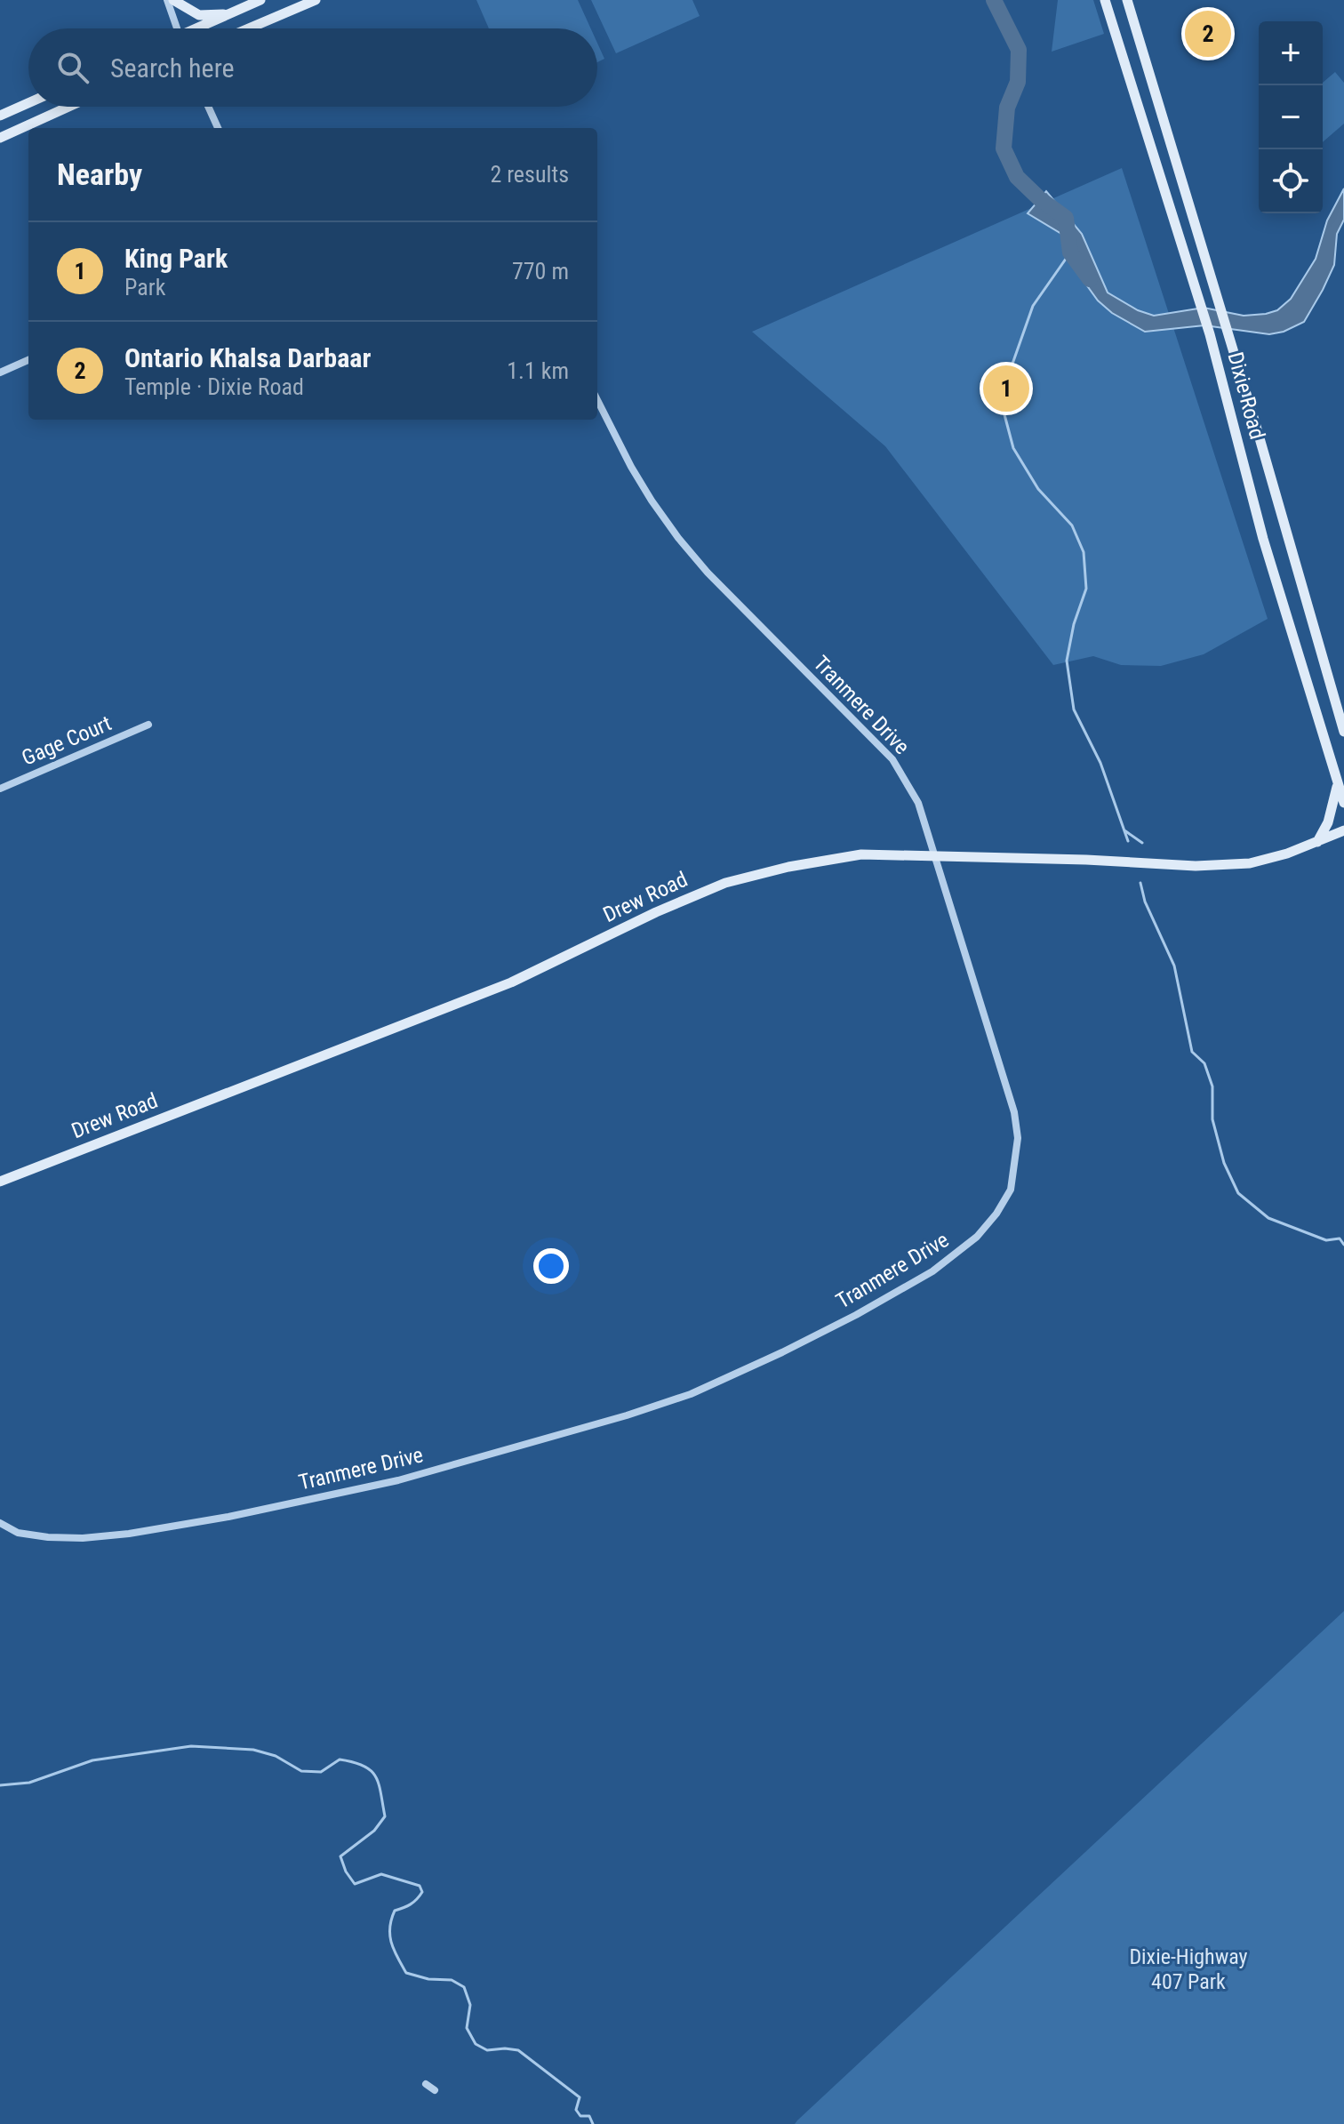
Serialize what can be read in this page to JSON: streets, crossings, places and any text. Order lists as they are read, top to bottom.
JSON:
{
  "streets": {
    "main road": ["Dixie Road", "Drew Road"],
    "street": ["Tranmere Drive", "Gage Court"]
  },
  "crossings": [
    ["Tranmere Drive", "Drew Road"]
  ],
  "parks": ["Dixie-Highway 407 Park"],
  "page": {
    "pins": ["2", "1"],
    "map_buttons": ["+", "−"],
    "search": "Search here",
    "heading": ["Nearby", "2 results"],
    "list": [
      {
        "mark": "1",
        "name": "King Park",
        "note": "Park",
        "value": "770 m"
      },
      {
        "mark": "2",
        "name": "Ontario Khalsa Darbaar",
        "note": "Temple · Dixie Road",
        "value": "1.1 km"
      }
    ]
  }
}
